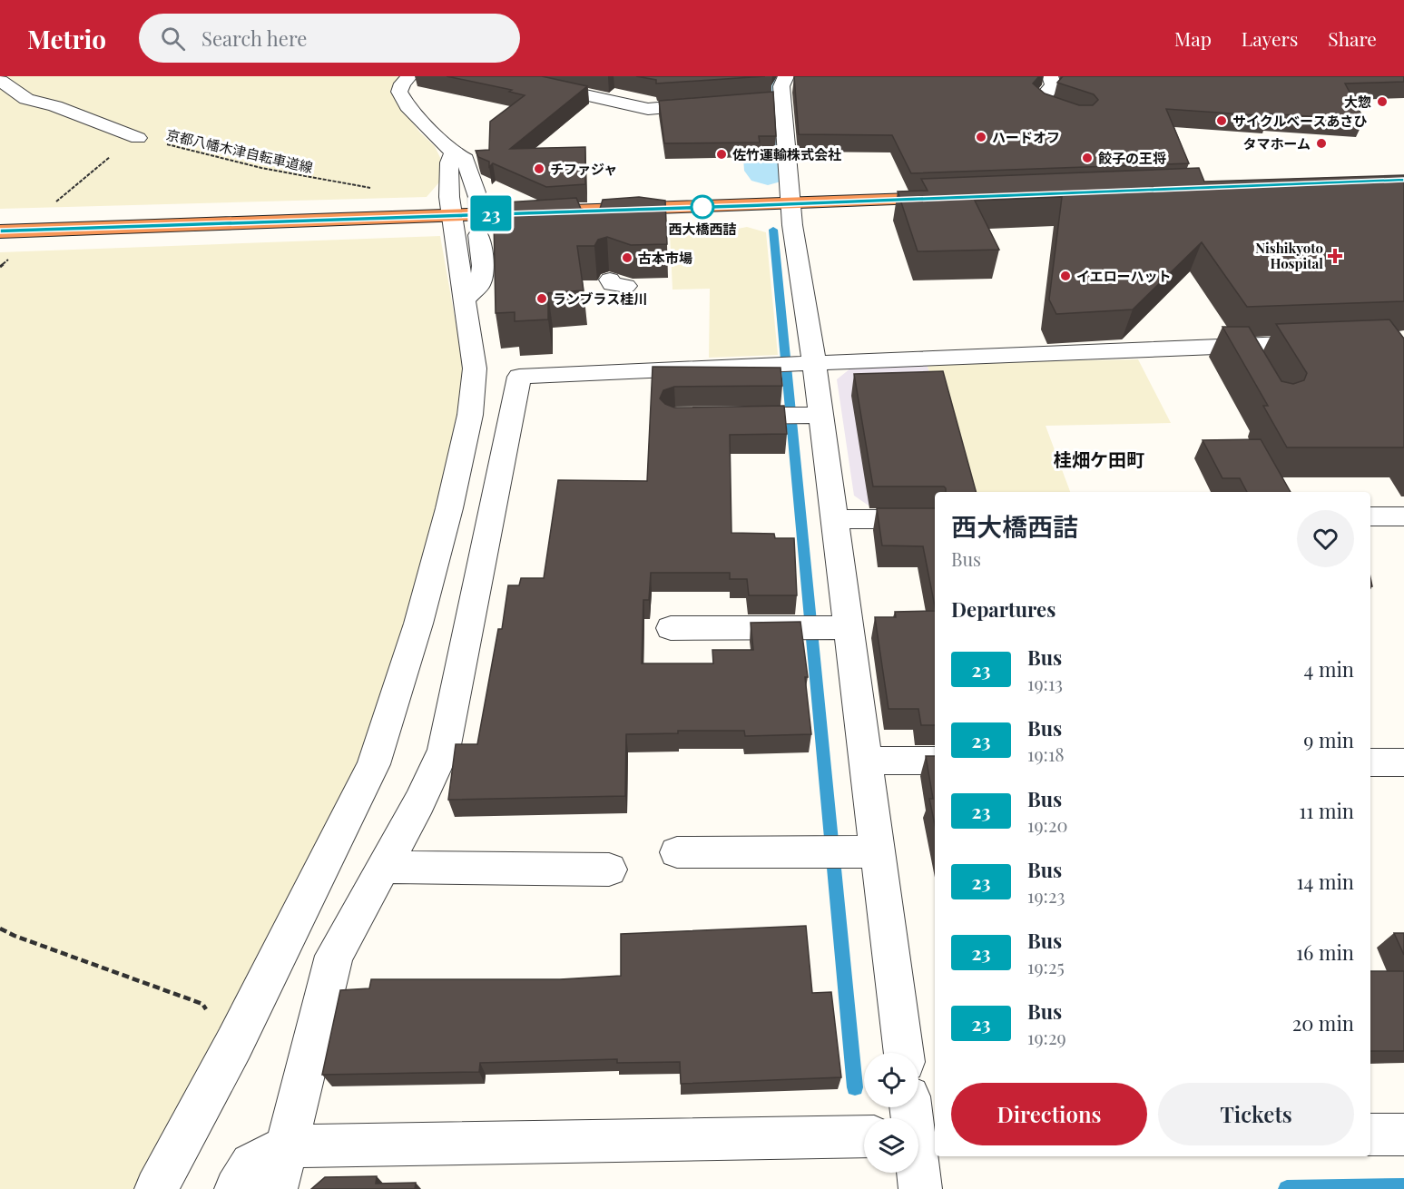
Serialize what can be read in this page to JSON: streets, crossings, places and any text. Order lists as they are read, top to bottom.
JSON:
{
  "streets": {
    "path": ["京都八幡木津自転車道線"]
  },
  "districts": ["桂畑ケ田町"],
  "places": {
    "other": [
      "大惣",
      "サイクルベースあさひ",
      "ハードオフ",
      "タマホーム",
      "佐竹運輸株式会社",
      "餃子の王将",
      "チファジャ",
      "西大橋西詰",
      "古本市場",
      "イエローハット",
      "ランブラス桂川"
    ],
    "health": ["Nishikyoto Hospital"]
  },
  "lines": ["bus line 23"],
  "page": {
    "header": "Metrio",
    "search": "Search here",
    "nav": ["Map", "Layers", "Share"],
    "on_map": "23",
    "heading": [
      ["西大橋西詰", "Bus"],
      "Departures"
    ],
    "list": [
      {
        "mark": "23",
        "name": "Bus",
        "note": "19:13",
        "value": "4 min"
      },
      {
        "mark": "23",
        "name": "Bus",
        "note": "19:18",
        "value": "9 min"
      },
      {
        "mark": "23",
        "name": "Bus",
        "note": "19:20",
        "value": "11 min"
      },
      {
        "mark": "23",
        "name": "Bus",
        "note": "19:23",
        "value": "14 min"
      },
      {
        "mark": "23",
        "name": "Bus",
        "note": "19:25",
        "value": "16 min"
      },
      {
        "mark": "23",
        "name": "Bus",
        "note": "19:29",
        "value": "20 min"
      }
    ],
    "buttons": ["Directions", "Tickets"]
  }
}
